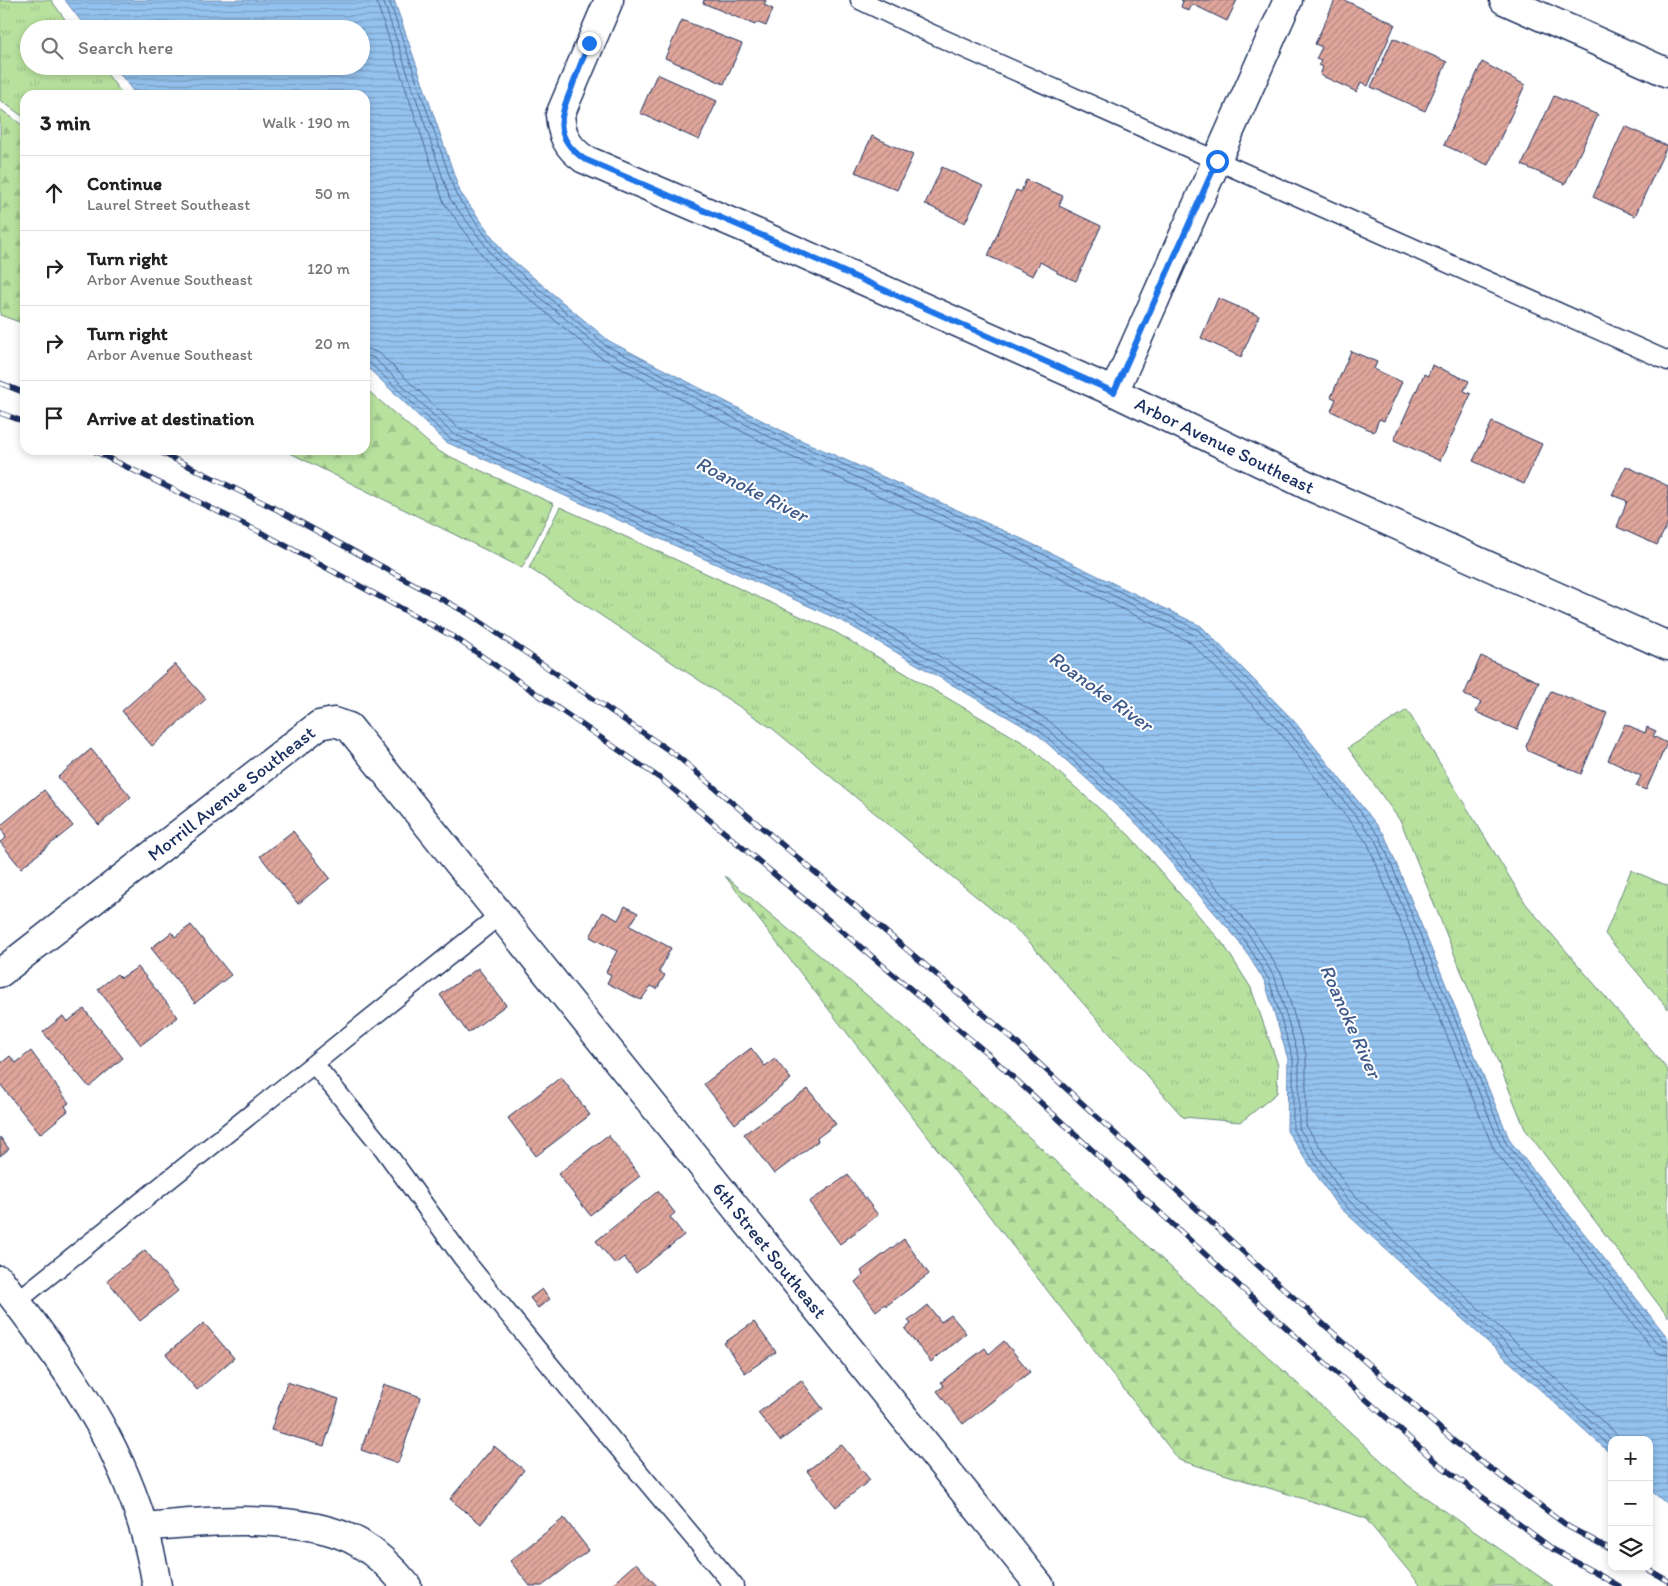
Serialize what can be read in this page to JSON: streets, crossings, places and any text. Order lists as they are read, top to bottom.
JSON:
{
  "streets": {
    "street": ["Arbor Avenue Southeast", "Morrill Avenue Southeast", "6th Street Southeast"]
  },
  "crossings": [
    ["Morrill Avenue Southeast", "6th Street Southeast"]
  ],
  "water": ["Roanoke River"],
  "page": {
    "search": "Search here",
    "heading": ["3 min", "Walk · 190 m"],
    "list": [
      ["Continue", "Laurel Street Southeast", "50 m"],
      ["Turn right", "Arbor Avenue Southeast", "120 m"],
      ["Turn right", "Arbor Avenue Southeast", "20 m"],
      "Arrive at destination"
    ],
    "map_buttons": ["+", "−"]
  }
}
